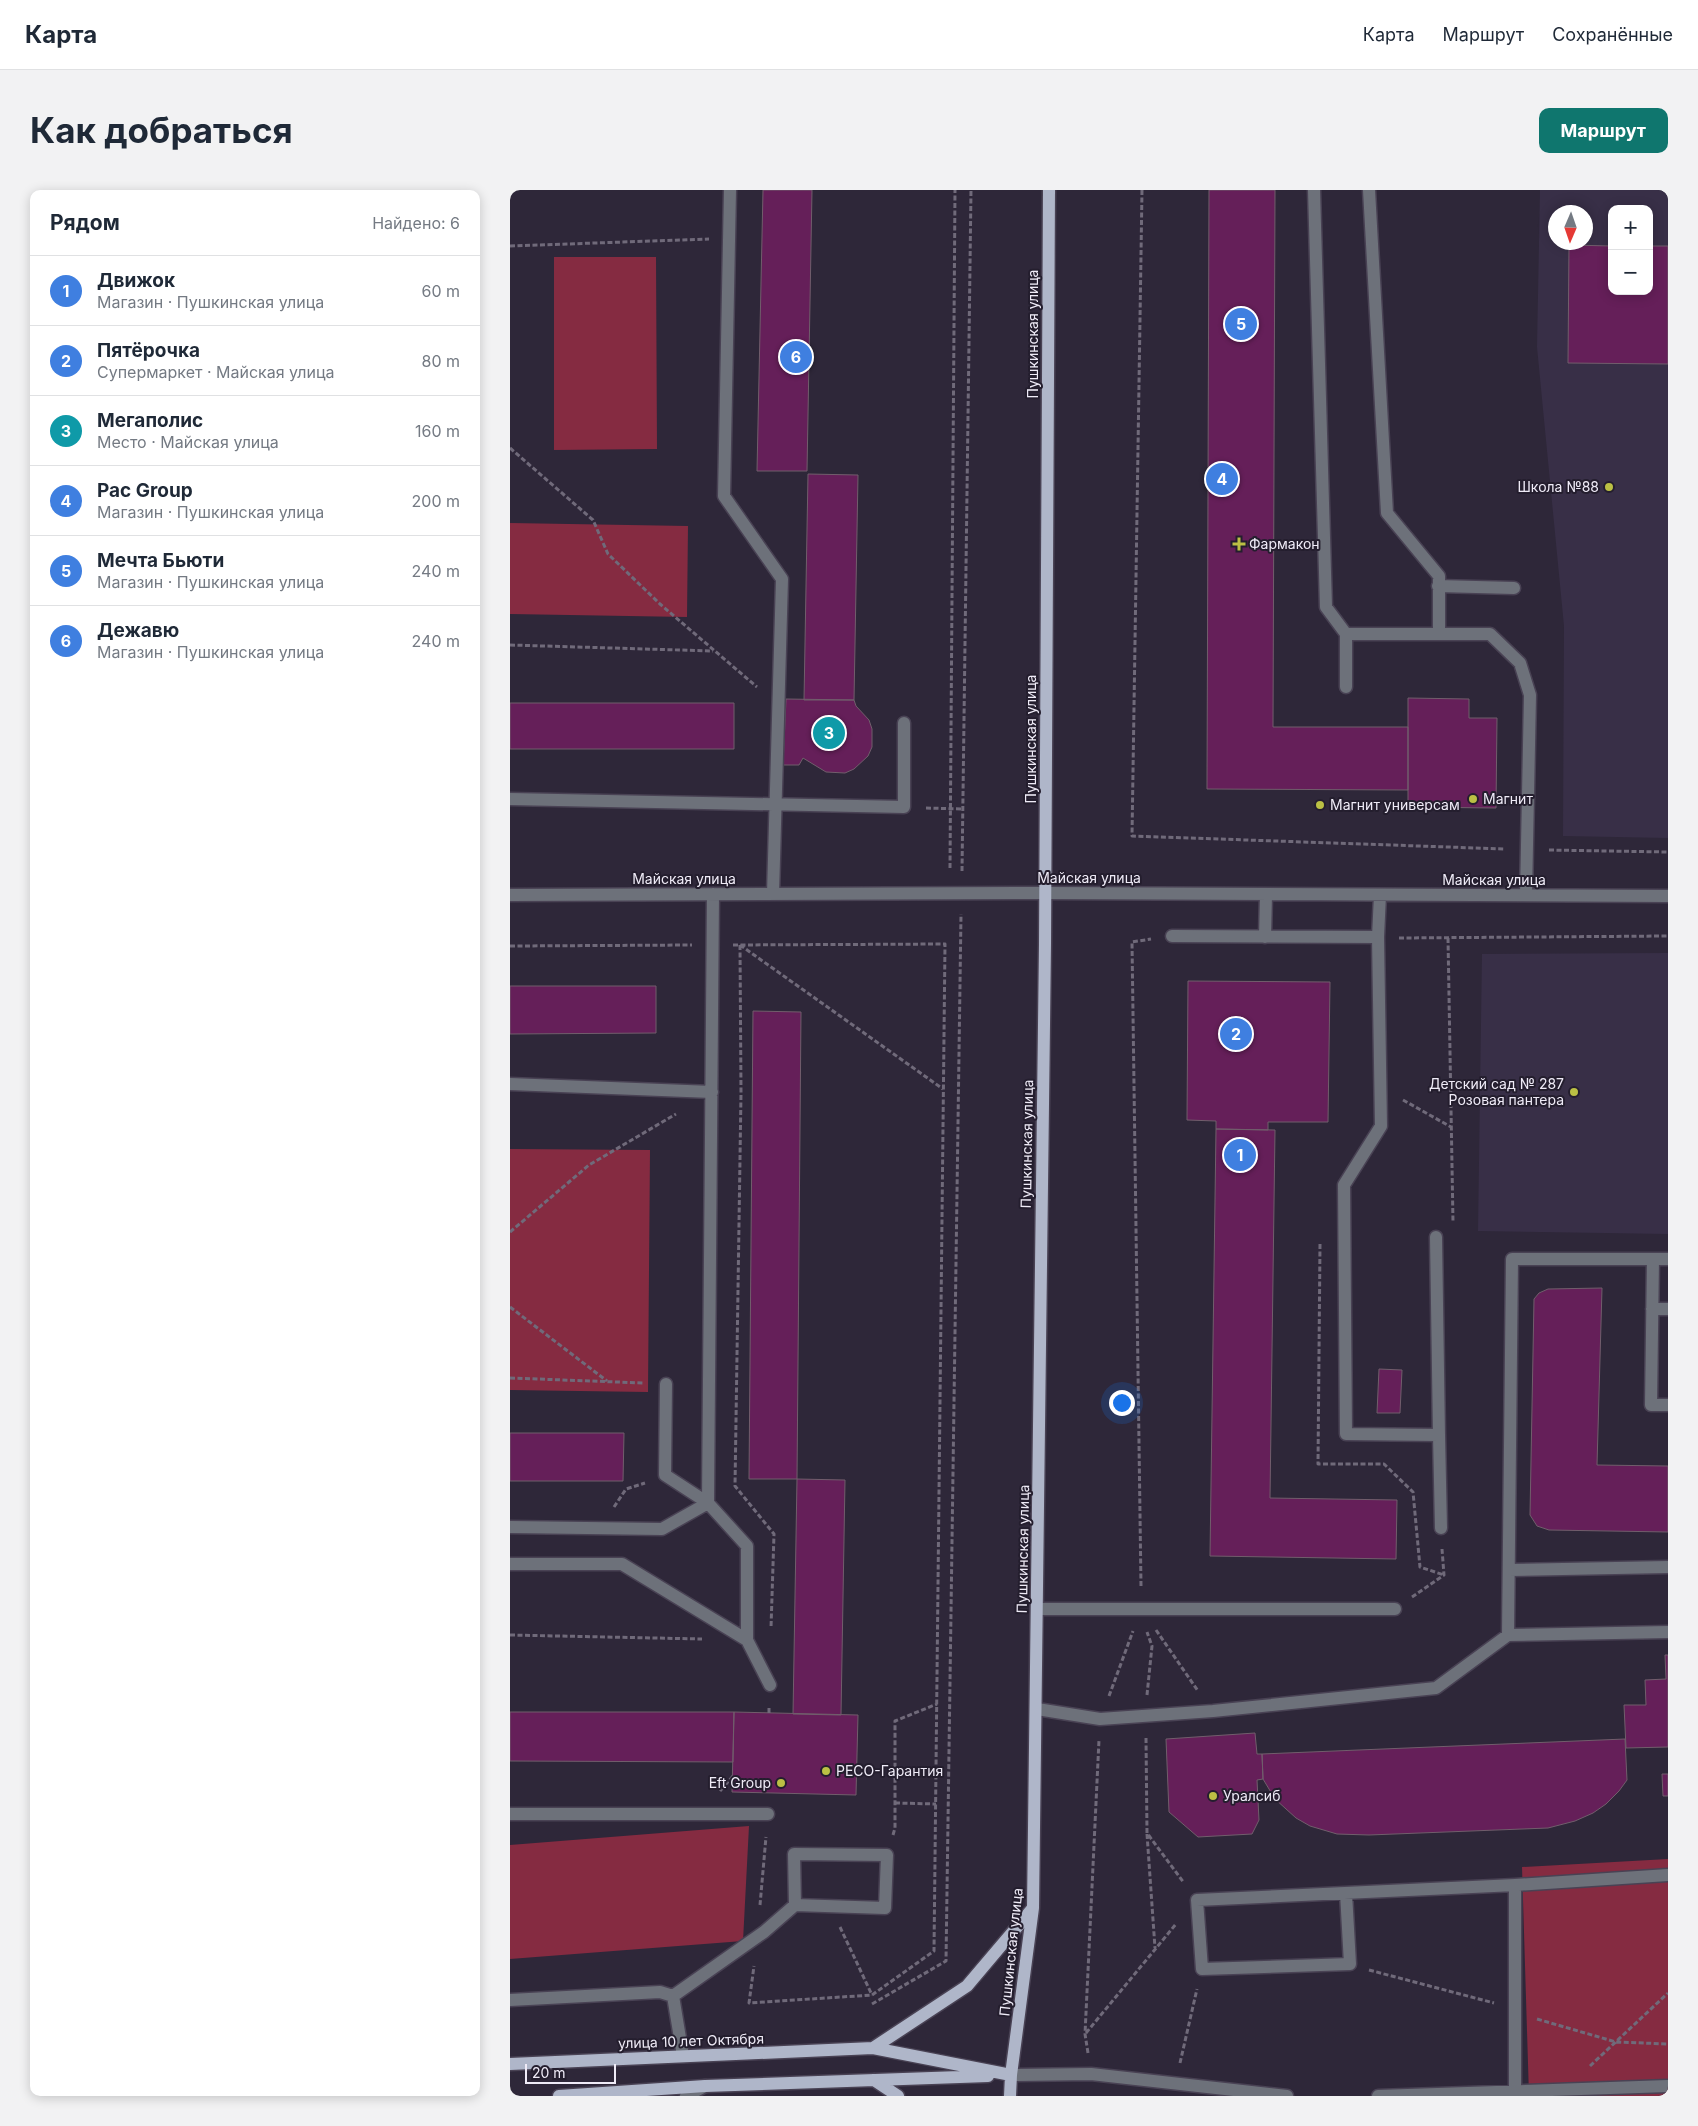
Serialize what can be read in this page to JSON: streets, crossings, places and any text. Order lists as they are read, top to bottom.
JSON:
{
  "streets": {
    "main road": ["Пушкинская улица", "улица 10 лет Октября"],
    "street": ["Майская улица"]
  },
  "crossings": [
    ["Пушкинская улица", "Майская улица"],
    ["Пушкинская улица", "улица 10 лет Октября"]
  ],
  "places": {
    "other": [
      "Школа №88",
      "Магнит",
      "Магнит универсам",
      "Детский сад № 287 Розовая пантера",
      "РЕСО-Гарантия",
      "Eft Group",
      "Уралсиб"
    ],
    "health": ["Фармакон"]
  },
  "scale_bar": "20 m",
  "north": "bottom",
  "page": {
    "header": "Карта",
    "nav": ["Карта", "Маршрут", "Сохранённые"],
    "buttons": "Маршрут",
    "title": "Как добраться",
    "heading": ["Рядом", "Найдено: 6"],
    "map_buttons": ["+", "−"],
    "list": [
      {
        "mark": "1",
        "name": "Движок",
        "note": "Магазин · Пушкинская улица",
        "value": "60 m"
      },
      {
        "mark": "2",
        "name": "Пятёрочка",
        "note": "Супермаркет · Майская улица",
        "value": "80 m"
      },
      {
        "mark": "3",
        "name": "Мегаполис",
        "note": "Место · Майская улица",
        "value": "160 m"
      },
      {
        "mark": "4",
        "name": "Pac Group",
        "note": "Магазин · Пушкинская улица",
        "value": "200 m"
      },
      {
        "mark": "5",
        "name": "Мечта Бьюти",
        "note": "Магазин · Пушкинская улица",
        "value": "240 m"
      },
      {
        "mark": "6",
        "name": "Дежавю",
        "note": "Магазин · Пушкинская улица",
        "value": "240 m"
      }
    ],
    "pins": [
      "5",
      "6",
      "4",
      "3",
      "2",
      "1"
    ],
    "scale": "20 m"
  }
}
